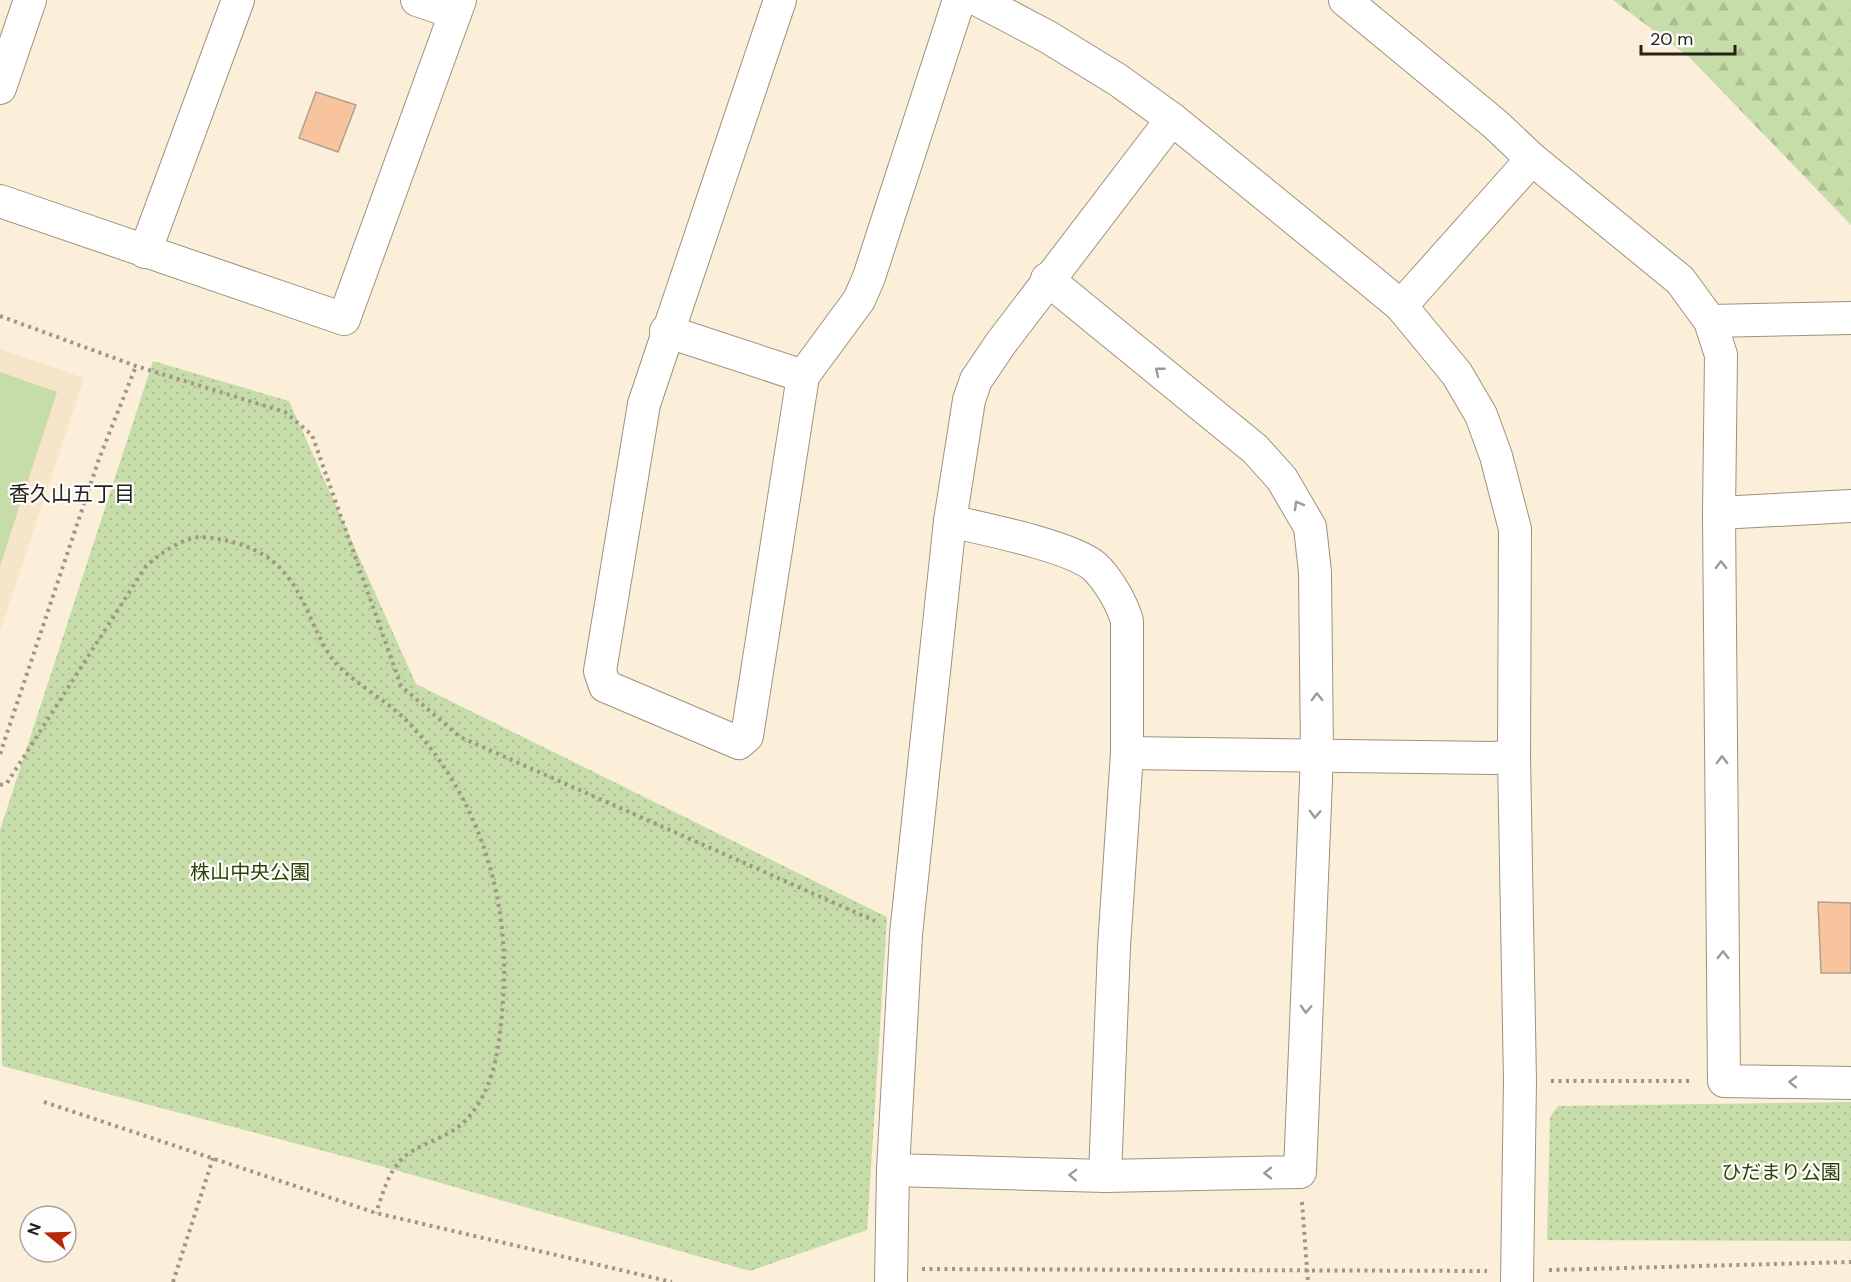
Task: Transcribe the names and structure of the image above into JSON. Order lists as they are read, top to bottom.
{
  "districts": ["香久山五丁目"],
  "parks": ["株山中央公園", "ひだまり公園"],
  "scale_bar": "20 m",
  "north": "left"
}
